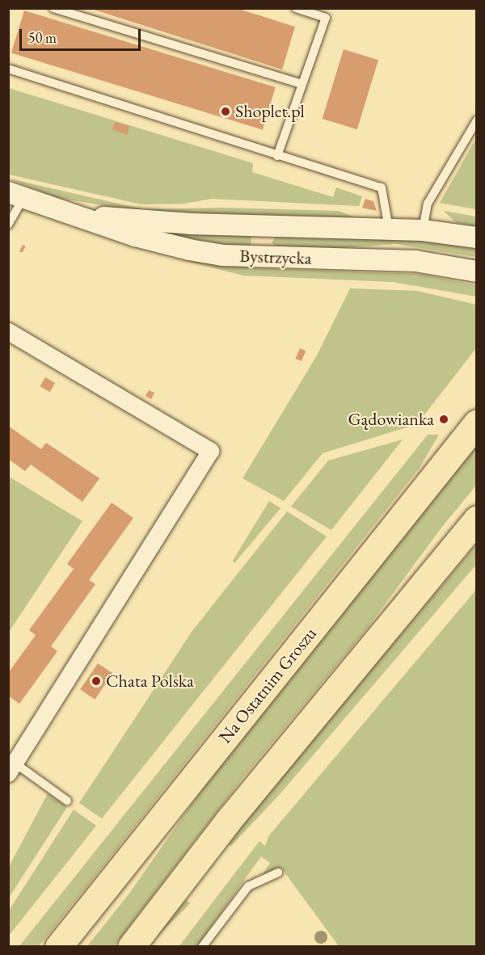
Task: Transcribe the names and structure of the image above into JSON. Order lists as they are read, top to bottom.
{
  "streets": {
    "main road": ["Na Ostatnim Groszu"],
    "street": ["Bystrzycka"]
  },
  "places": ["Shoplet.pl", "Gądowianka", "Chata Polska"],
  "scale_bar": "50 m"
}
